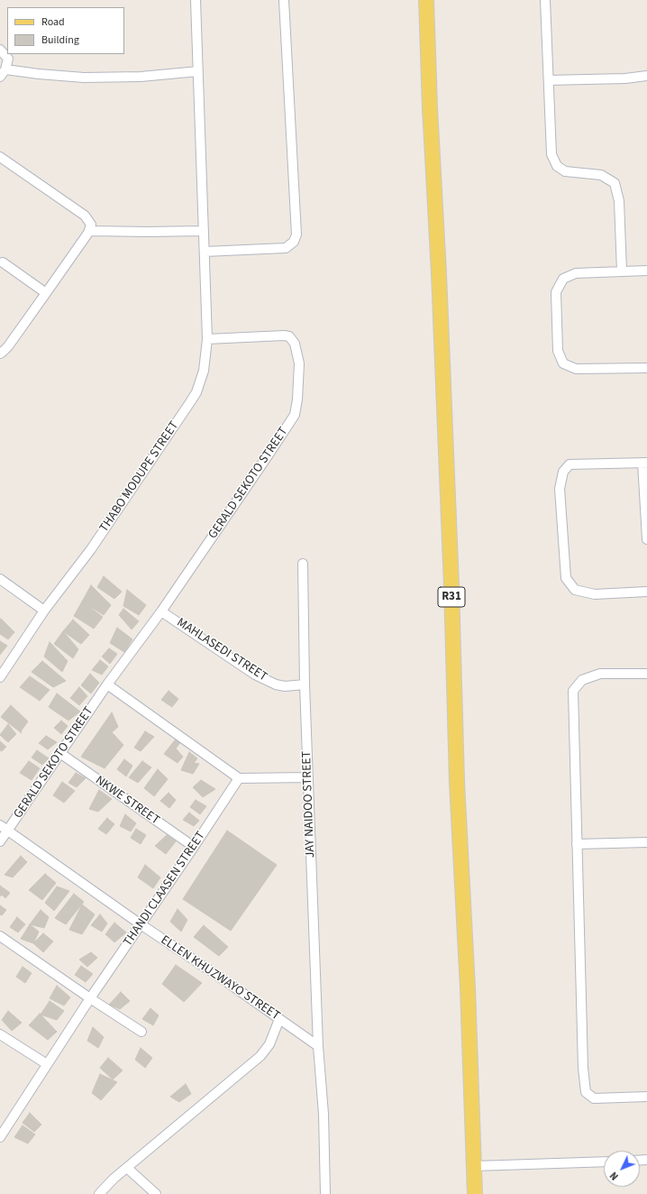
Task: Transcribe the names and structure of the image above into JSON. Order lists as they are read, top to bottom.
{
  "streets": {
    "main road": ["R31"],
    "street": [
      "THABO MODUPE STREET",
      "GERALD SEKOTO STREET",
      "MAHLASEDI STREET",
      "NKWE STREET",
      "JAY NAIDOO STREET",
      "THANDI CLAASEN STREET",
      "ELLEN KHUZWAYO STREET"
    ]
  },
  "crossings": [
    ["THABO MODUPE STREET", "GERALD SEKOTO STREET"],
    ["GERALD SEKOTO STREET", "MAHLASEDI STREET"],
    ["GERALD SEKOTO STREET", "NKWE STREET"],
    ["GERALD SEKOTO STREET", "ELLEN KHUZWAYO STREET"],
    ["MAHLASEDI STREET", "JAY NAIDOO STREET"],
    ["NKWE STREET", "THANDI CLAASEN STREET"],
    ["JAY NAIDOO STREET", "ELLEN KHUZWAYO STREET"],
    ["THANDI CLAASEN STREET", "ELLEN KHUZWAYO STREET"]
  ],
  "legend": ["Road", "Building"],
  "north": "bottom left"
}
